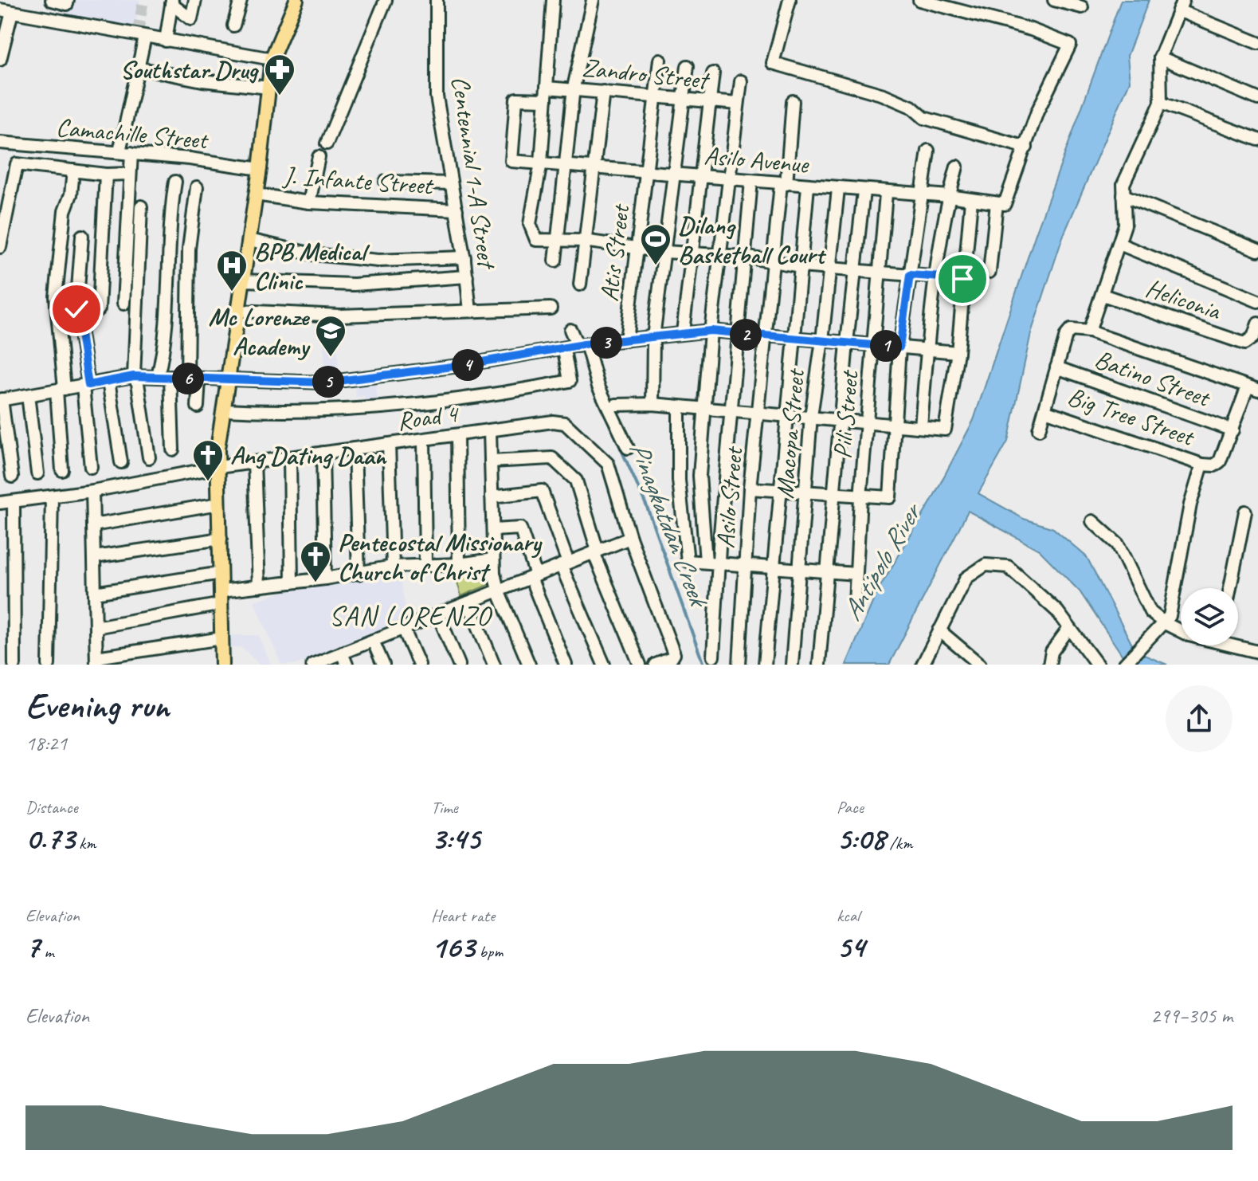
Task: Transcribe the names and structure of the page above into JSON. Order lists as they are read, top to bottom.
{
  "streets": {
    "street": [
      "Zandro Street",
      "Camachille Street",
      "Asilo Avenue",
      "Centennial 1-A Street",
      "J. Infante Street",
      "Atis Street",
      "Heliconia",
      "Batino Street",
      "Pili Street",
      "Big Tree Street",
      "Road 4",
      "Macopa Street",
      "Asilo Street"
    ]
  },
  "crossings": [
    ["Zandro Street", "Asilo Avenue"],
    ["Zandro Street", "Atis Street"],
    ["Asilo Avenue", "Atis Street"],
    ["Asilo Avenue", "Pili Street"],
    ["Asilo Avenue", "Macopa Street"],
    ["Asilo Avenue", "Asilo Street"],
    ["Centennial 1-A Street", "J. Infante Street"]
  ],
  "districts": ["SAN LORENZO"],
  "water": ["Pinagkatdan Creek", "Antipolo River"],
  "places": {
    "pharmacy": ["Southstar Drug"],
    "sports": ["Dilang Basketball Court"],
    "hospital": ["BPB Medical Clinic"],
    "school or university": ["Mc Lorenze Academy"],
    "church": ["Ang Dating Daan", "Pentecostal Missionary Church of Christ"]
  },
  "page": {
    "pins": [
      "2",
      "3",
      "1",
      "4",
      "6",
      "5"
    ],
    "heading": ["Evening run", "18:21"],
    "stats": [
      ["Distance", "0.73 km"],
      ["Time", "3:45"],
      ["Pace", "5:08 /km"],
      ["Elevation", "7 m"],
      ["Heart rate", "163 bpm"],
      ["kcal", "54"]
    ],
    "chart": ["Elevation", "299–305 m"]
  }
}
